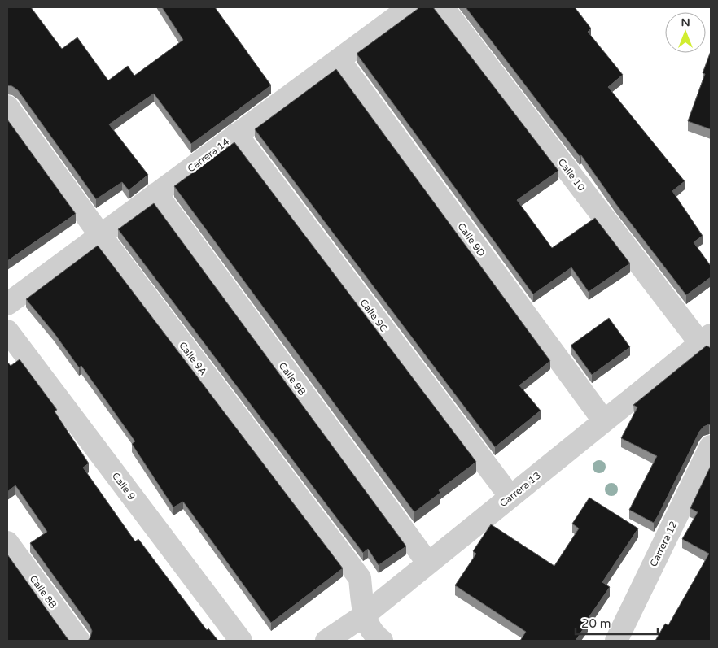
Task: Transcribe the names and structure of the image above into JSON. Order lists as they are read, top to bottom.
{
  "streets": {
    "street": [
      "Carrera 14",
      "Calle 10",
      "Calle 9D",
      "Calle 9C",
      "Calle 9A",
      "Calle 9B",
      "Calle 9",
      "Carrera 13",
      "Carrera 12",
      "Calle 8B"
    ]
  },
  "crossings": [
    ["Carrera 14", "Calle 9D"],
    ["Carrera 14", "Calle 9C"],
    ["Carrera 14", "Calle 9A"],
    ["Carrera 14", "Calle 9B"],
    ["Calle 10", "Carrera 13"],
    ["Calle 9D", "Carrera 13"],
    ["Calle 9C", "Carrera 13"],
    ["Calle 9A", "Carrera 13"],
    ["Calle 9B", "Carrera 13"]
  ],
  "scale_bar": "20 m",
  "north": "top"
}
